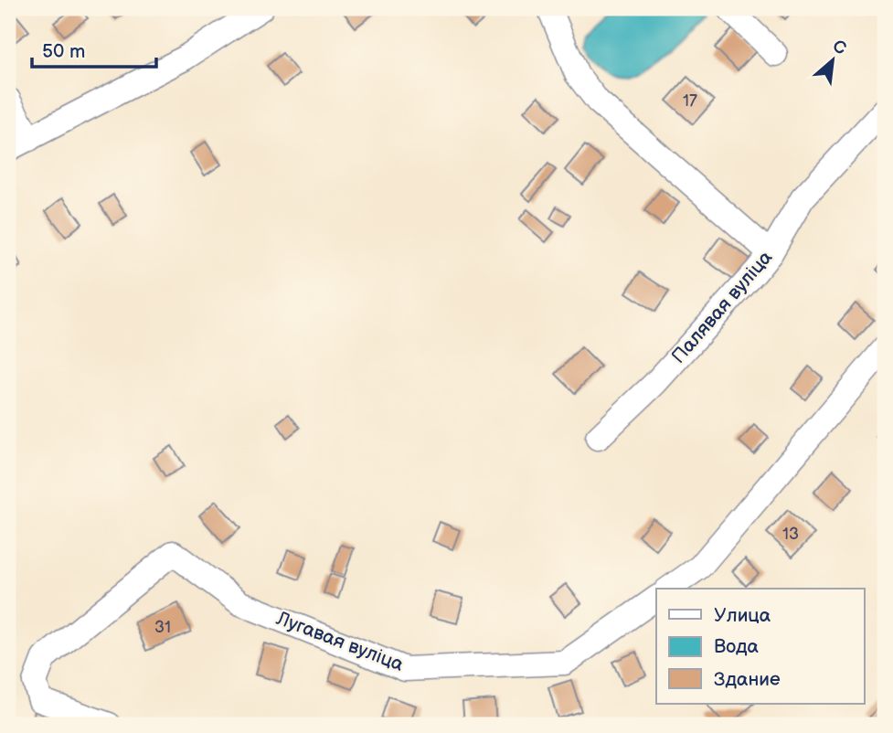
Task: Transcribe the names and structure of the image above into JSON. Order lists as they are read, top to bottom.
{
  "streets": {
    "street": ["Палявая вуліца", "Лугавая вуліца"]
  },
  "house_numbers": ["17", "13", "31"],
  "legend": ["Улица", "Вода", "Здание"],
  "scale_bar": "50 m",
  "north": "top right"
}
